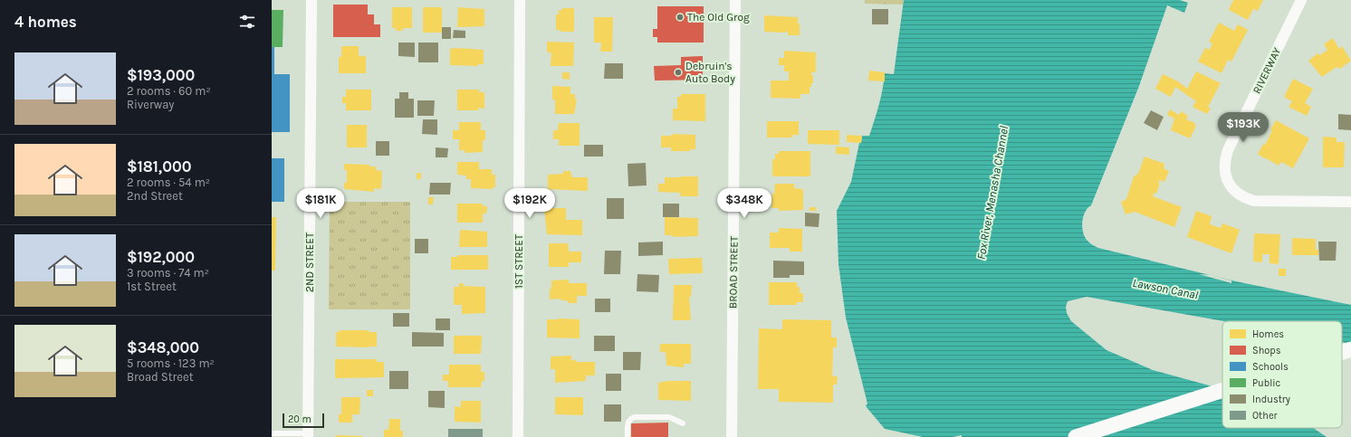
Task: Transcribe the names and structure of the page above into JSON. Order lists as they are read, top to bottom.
{
  "streets": {
    "street": [
      "RIVERWAY",
      "1ST STREET",
      "2ND STREET",
      "BROAD STREET"
    ]
  },
  "water": ["Fox River, Menasha Channel", "Lawson Canal"],
  "places": ["The Old Grog", "Debruin's Auto Body"],
  "legend": [
    "Homes",
    "Shops",
    "Schools",
    "Public",
    "Industry",
    "Other"
  ],
  "scale_bar": "20 m",
  "page": {
    "heading": "4 homes",
    "list": [
      {
        "name": "$193,000",
        "note": "2 rooms · 60 m² · Riverway"
      },
      {
        "name": "$181,000",
        "note": "2 rooms · 54 m² · 2nd Street"
      },
      {
        "name": "$192,000",
        "note": "3 rooms · 74 m² · 1st Street"
      },
      {
        "name": "$348,000",
        "note": "5 rooms · 123 m² · Broad Street"
      }
    ],
    "price": [
      "$193K",
      "$181K",
      "$192K",
      "$348K"
    ],
    "scale": "20 m"
  }
}
